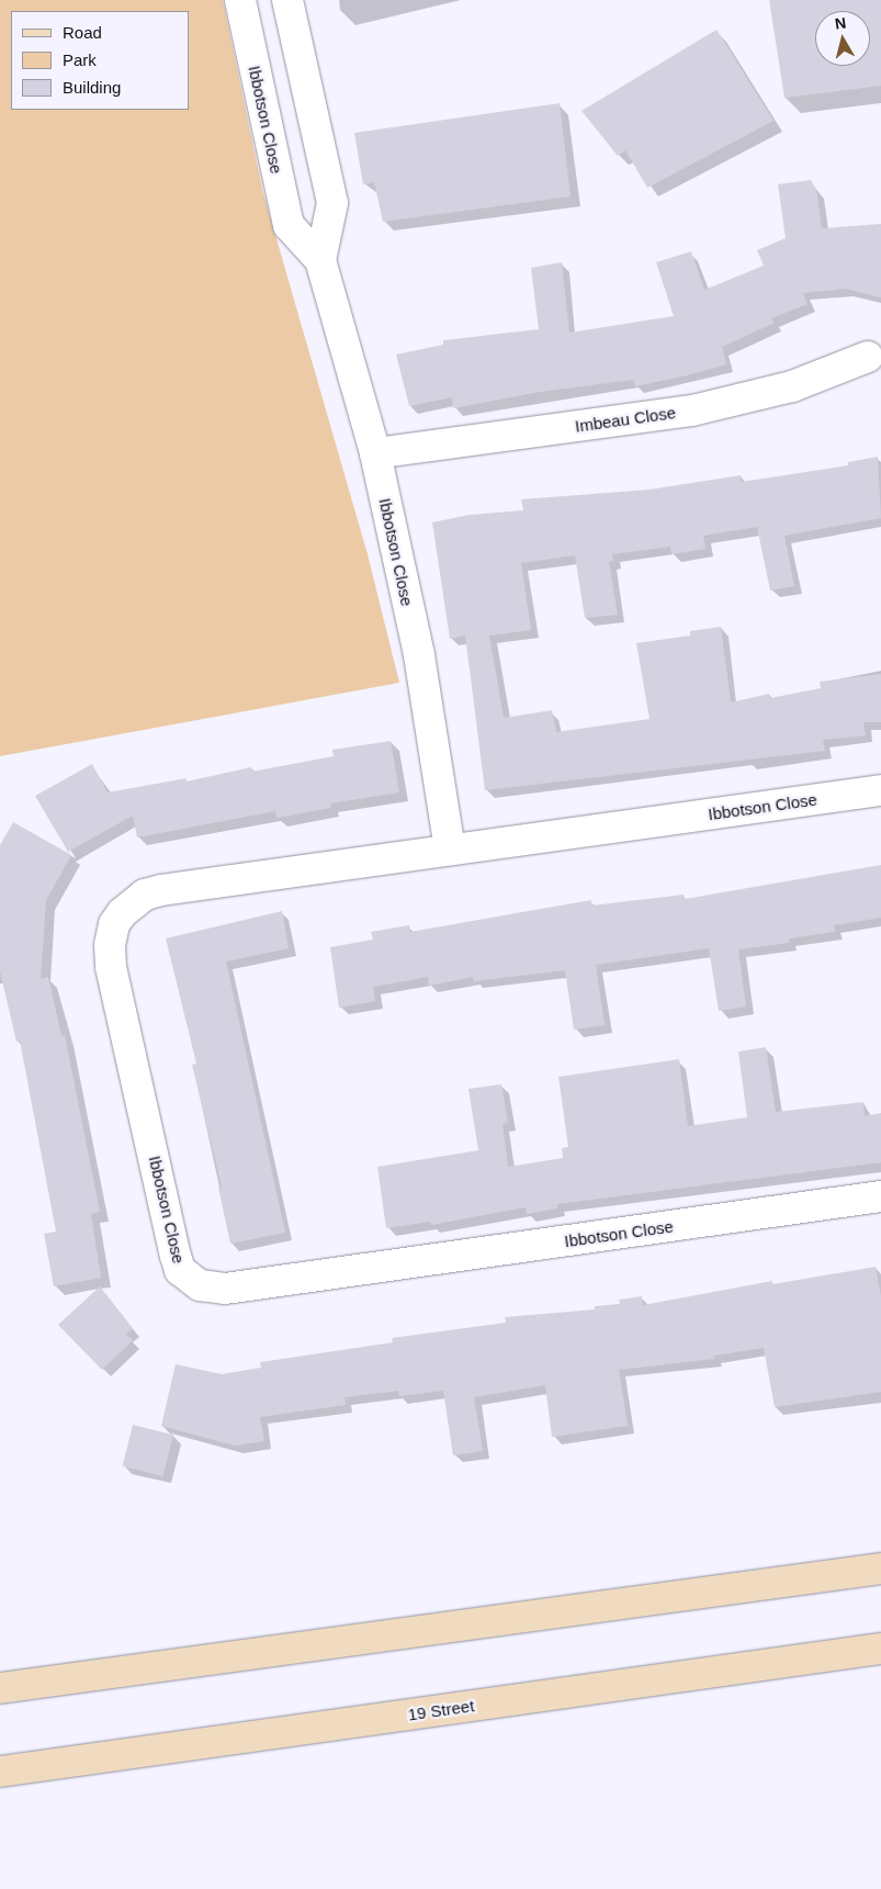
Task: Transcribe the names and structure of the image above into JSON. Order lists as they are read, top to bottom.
{
  "streets": {
    "main road": ["19 Street"],
    "street": ["Ibbotson Close", "Imbeau Close"]
  },
  "crossings": [
    ["Ibbotson Close", "Imbeau Close"]
  ],
  "legend": ["Road", "Park", "Building"],
  "north": "top"
}
